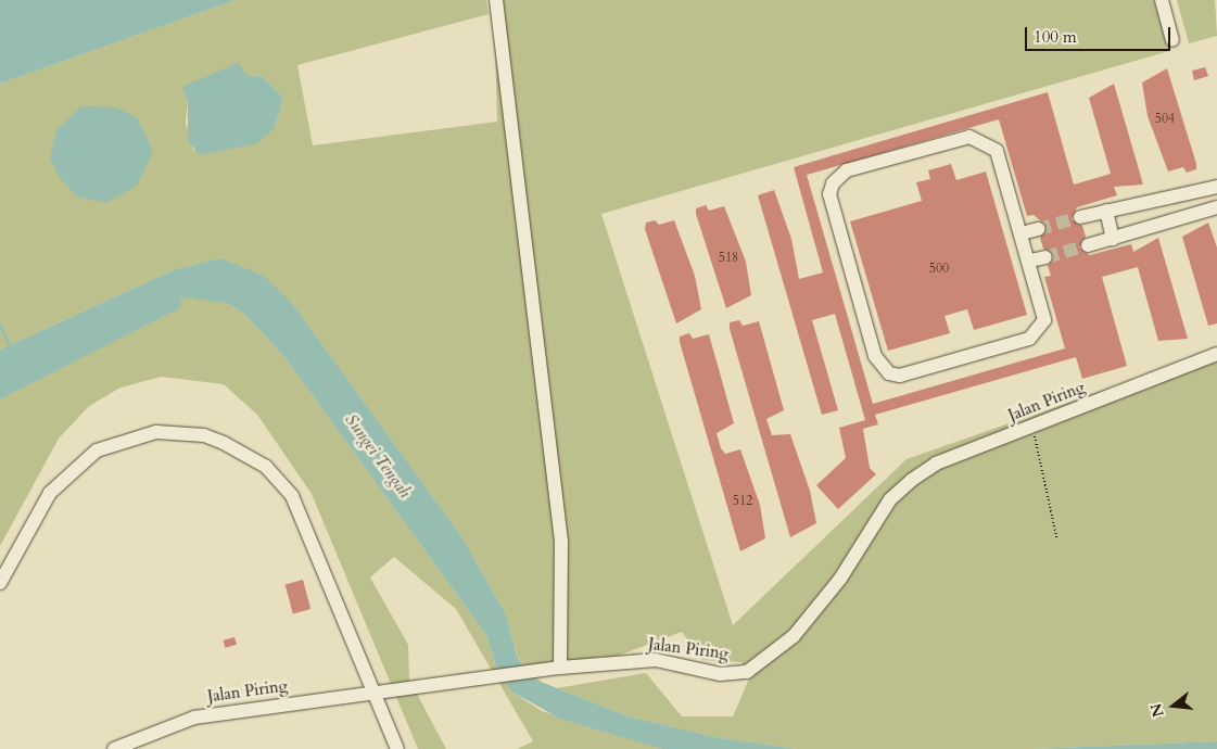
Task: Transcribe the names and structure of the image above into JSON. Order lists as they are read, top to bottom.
{
  "streets": {
    "lane": ["Jalan Piring"]
  },
  "water": ["Sungei Tengah"],
  "house_numbers": [
    "504",
    "518",
    "500",
    "512"
  ],
  "scale_bar": "100 m",
  "north": "left"
}
